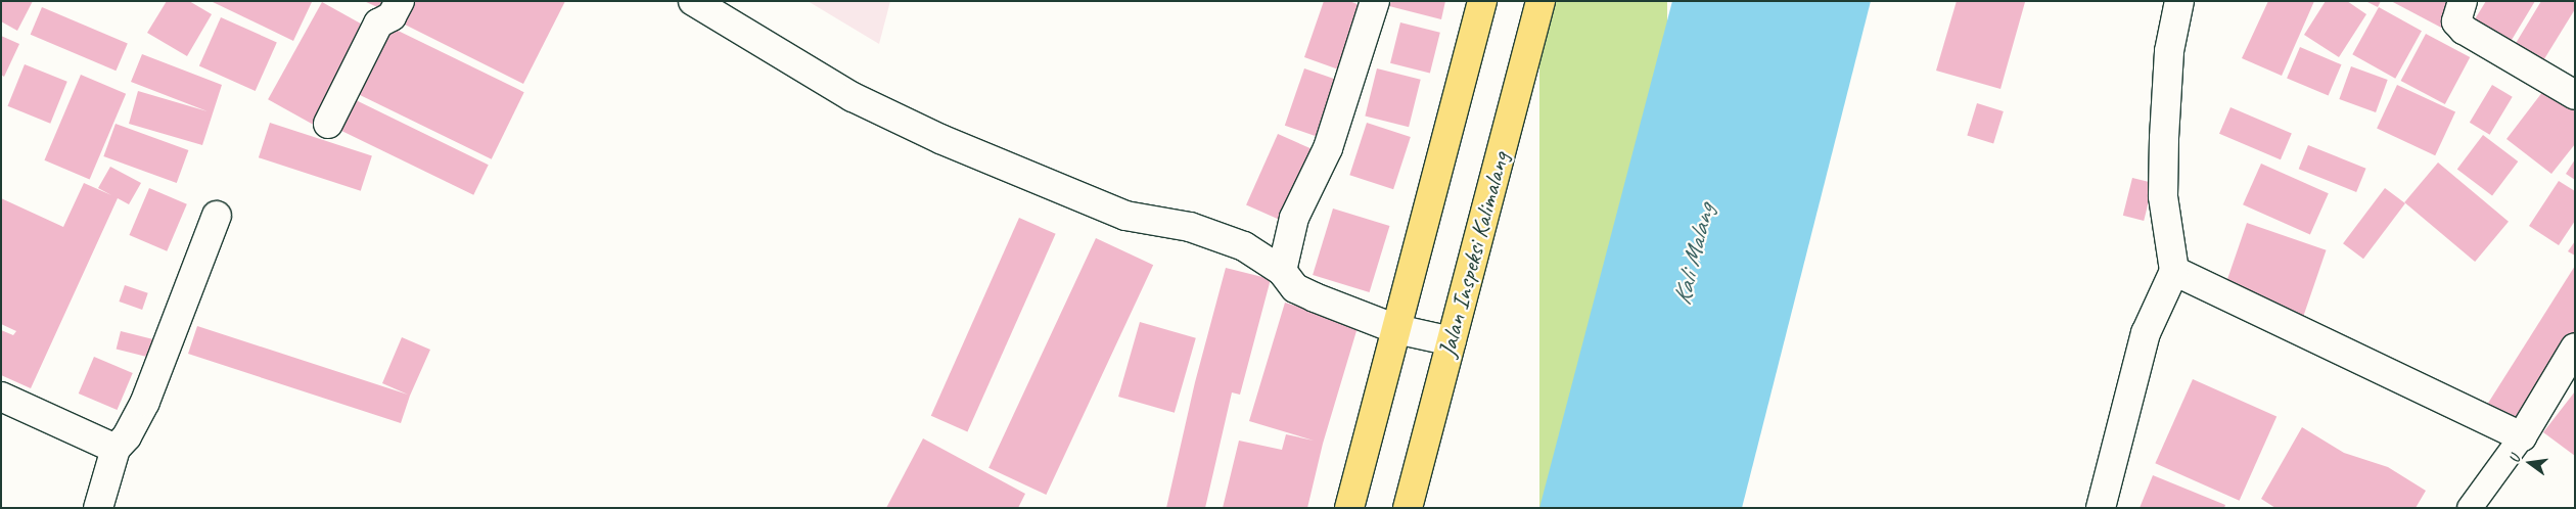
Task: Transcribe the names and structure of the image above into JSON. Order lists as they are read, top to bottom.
{
  "streets": {
    "main road": ["Jalan Inspeksi Kalimalang"]
  },
  "water": ["Kali Malang"],
  "north": "left"
}
